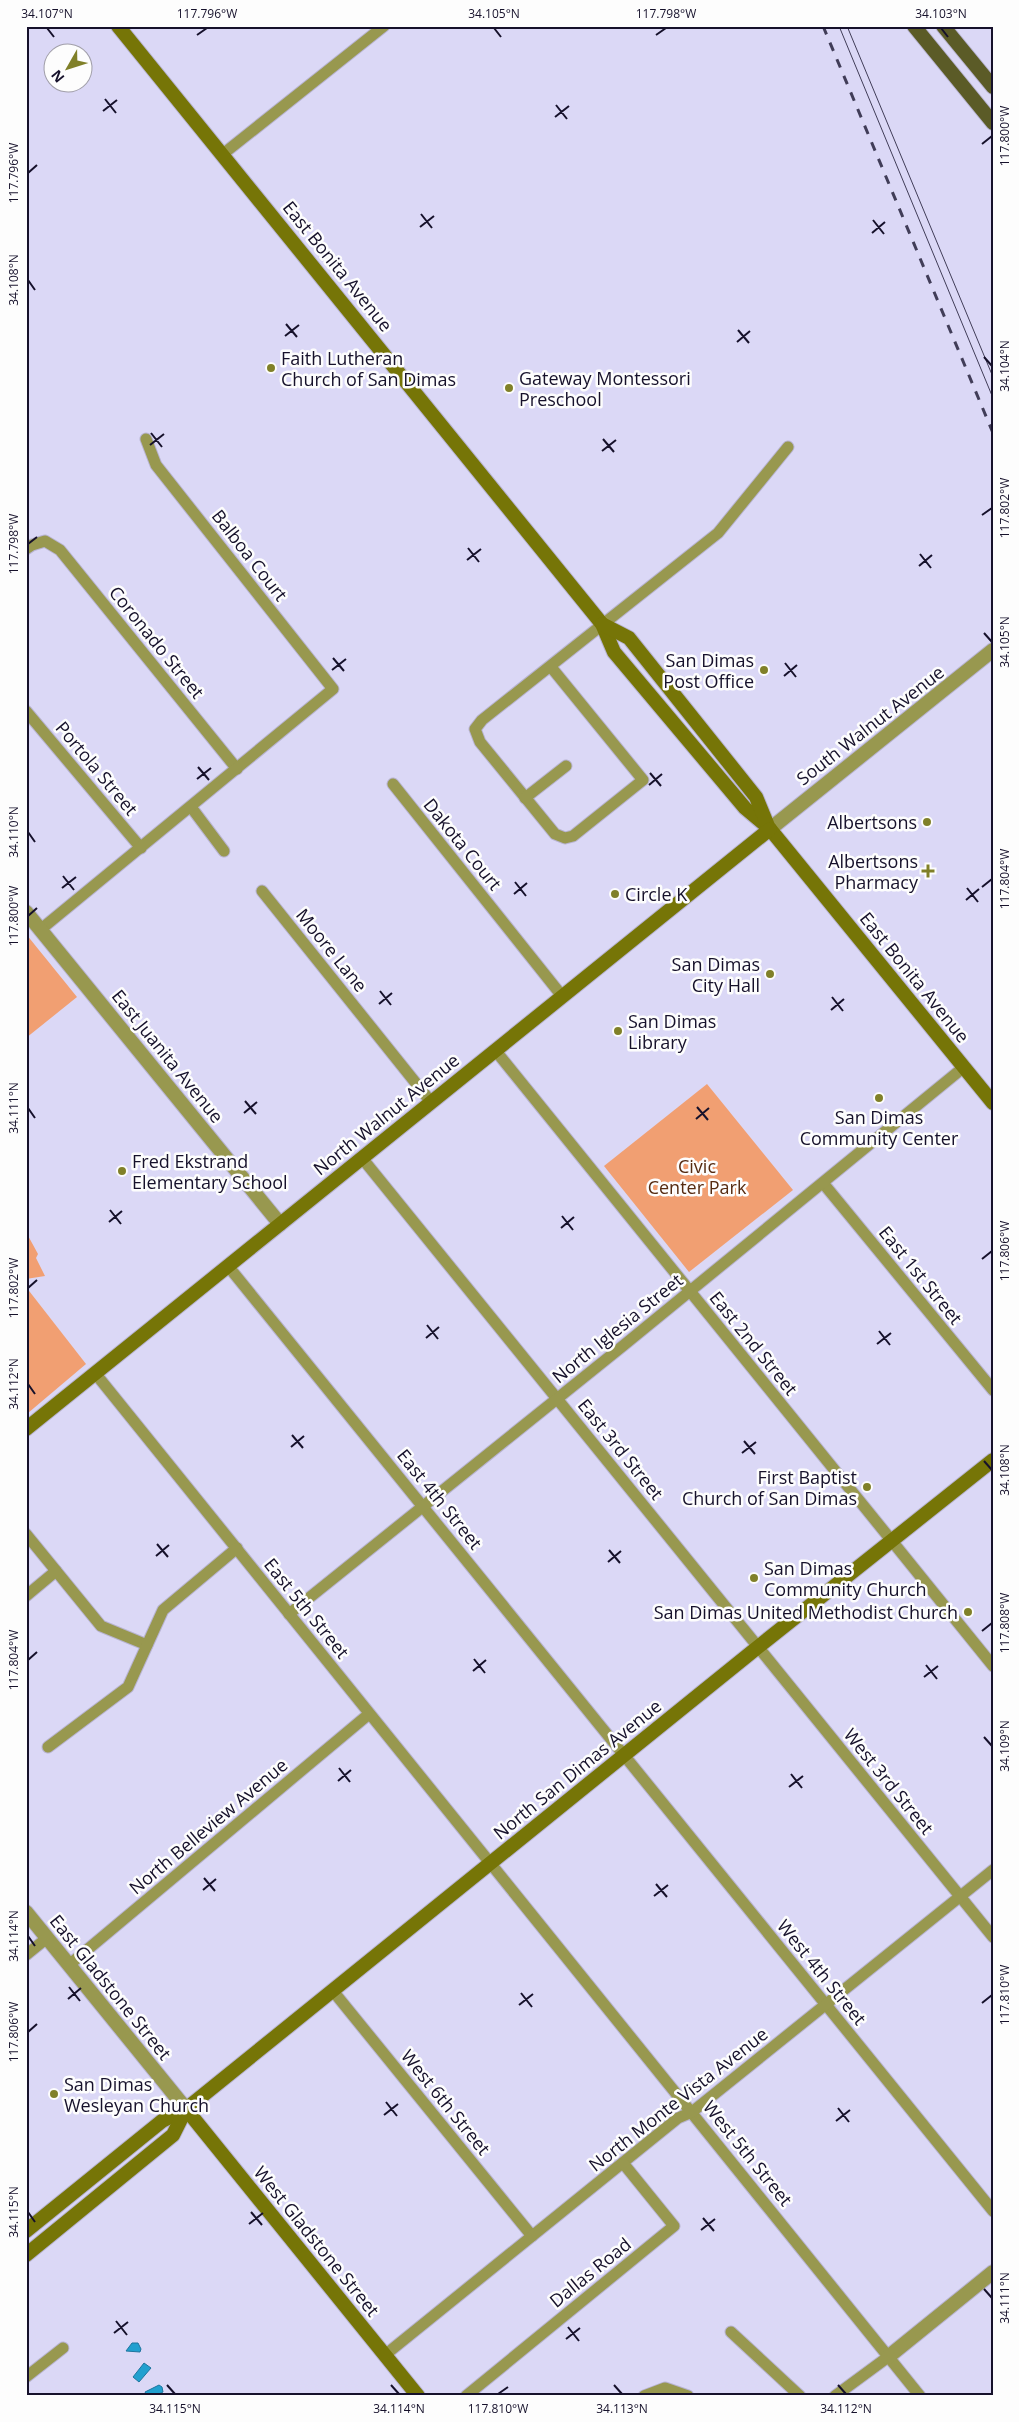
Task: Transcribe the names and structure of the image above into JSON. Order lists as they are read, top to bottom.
{
  "streets": {
    "main road": [
      "East Bonita Avenue",
      "North Walnut Avenue",
      "North San Dimas Avenue",
      "West Gladstone Street"
    ],
    "street": [
      "Balboa Court",
      "Coronado Street",
      "South Walnut Avenue",
      "Portola Street",
      "Dakota Court",
      "Moore Lane",
      "East Juanita Avenue",
      "East 1st Street",
      "North Iglesia Street",
      "East 2nd Street",
      "East 3rd Street",
      "East 4th Street",
      "East 5th Street",
      "West 3rd Street",
      "North Belleview Avenue",
      "West 4th Street",
      "East Gladstone Street",
      "North Monte Vista Avenue",
      "West 6th Street",
      "West 5th Street",
      "Dallas Road"
    ]
  },
  "crossings": [
    ["East Bonita Avenue", "South Walnut Avenue"],
    ["East Bonita Avenue", "North Walnut Avenue"],
    ["East Bonita Avenue", "North Iglesia Street"],
    ["Balboa Court", "Coronado Street"],
    ["South Walnut Avenue", "North Walnut Avenue"],
    ["Dakota Court", "North Walnut Avenue"],
    ["Moore Lane", "North Walnut Avenue"],
    ["East Juanita Avenue", "North Walnut Avenue"],
    ["North Walnut Avenue", "East 2nd Street"],
    ["North Walnut Avenue", "East 3rd Street"],
    ["North Walnut Avenue", "East 4th Street"],
    ["North Walnut Avenue", "East 5th Street"],
    ["East 1st Street", "North Iglesia Street"],
    ["North Iglesia Street", "East 2nd Street"],
    ["North Iglesia Street", "East 3rd Street"],
    ["North Iglesia Street", "East 4th Street"],
    ["North Iglesia Street", "East 5th Street"],
    ["East 2nd Street", "North San Dimas Avenue"],
    ["East 3rd Street", "North San Dimas Avenue"],
    ["East 3rd Street", "West 3rd Street"],
    ["East 4th Street", "North San Dimas Avenue"],
    ["East 4th Street", "West 4th Street"],
    ["East 5th Street", "North San Dimas Avenue"],
    ["East 5th Street", "North Belleview Avenue"],
    ["East 5th Street", "West 5th Street"],
    ["North San Dimas Avenue", "West 3rd Street"],
    ["North San Dimas Avenue", "West 4th Street"],
    ["North San Dimas Avenue", "East Gladstone Street"],
    ["North San Dimas Avenue", "West 6th Street"],
    ["North San Dimas Avenue", "West 5th Street"],
    ["North San Dimas Avenue", "West Gladstone Street"],
    ["West 3rd Street", "North Monte Vista Avenue"],
    ["North Belleview Avenue", "East Gladstone Street"],
    ["West 4th Street", "North Monte Vista Avenue"],
    ["East Gladstone Street", "West Gladstone Street"],
    ["North Monte Vista Avenue", "West 6th Street"],
    ["North Monte Vista Avenue", "West 5th Street"],
    ["North Monte Vista Avenue", "West Gladstone Street"],
    ["North Monte Vista Avenue", "Dallas Road"]
  ],
  "parks": ["Civic Center Park"],
  "places": {
    "other": [
      "Faith Lutheran Church of San Dimas",
      "Gateway Montessori Preschool",
      "San Dimas Post Office",
      "Albertsons",
      "Circle K",
      "San Dimas City Hall",
      "San Dimas Library",
      "San Dimas Community Center",
      "Fred Ekstrand Elementary School",
      "First Baptist Church of San Dimas",
      "San Dimas Community Church",
      "San Dimas United Methodist Church",
      "San Dimas Wesleyan Church"
    ],
    "health": ["Albertsons Pharmacy"]
  },
  "north": "bottom left",
  "coordinates": [
    "34.107°N",
    "117.796°W",
    "34.105°N",
    "117.798°W",
    "34.103°N",
    "117.800°W",
    "34.108°N",
    "34.104°N",
    "117.802°W",
    "34.110°N",
    "117.804°W",
    "34.111°N",
    "117.806°W",
    "34.112°N",
    "117.808°W",
    "34.109°N",
    "34.114°N",
    "117.810°W",
    "34.115°N",
    "34.113°N"
  ]
}
